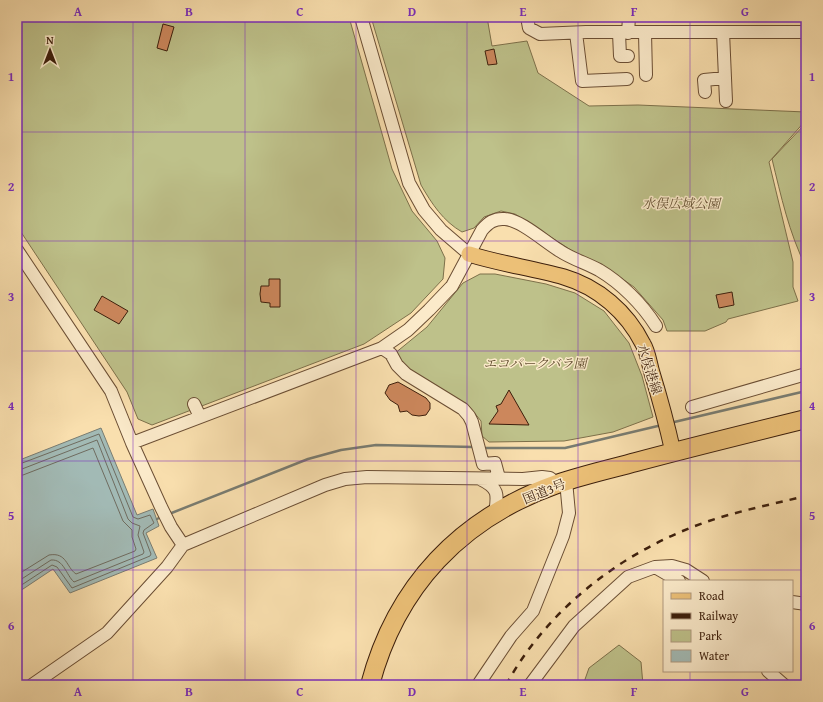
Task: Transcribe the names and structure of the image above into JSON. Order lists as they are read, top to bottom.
{
  "streets": {
    "highway": ["国道3号"],
    "main road": ["水俣港線"]
  },
  "crossings": [
    ["水俣港線", "国道3号"]
  ],
  "parks": ["水俣広域公園", "エコパークバラ園"],
  "legend": [
    "Road",
    "Railway",
    "Park",
    "Water"
  ],
  "north": "top",
  "grid": {
    "columns": [
      "A",
      "B",
      "C",
      "D",
      "E",
      "F",
      "G"
    ],
    "rows": [
      "1",
      "2",
      "3",
      "4",
      "5",
      "6"
    ]
  }
}
